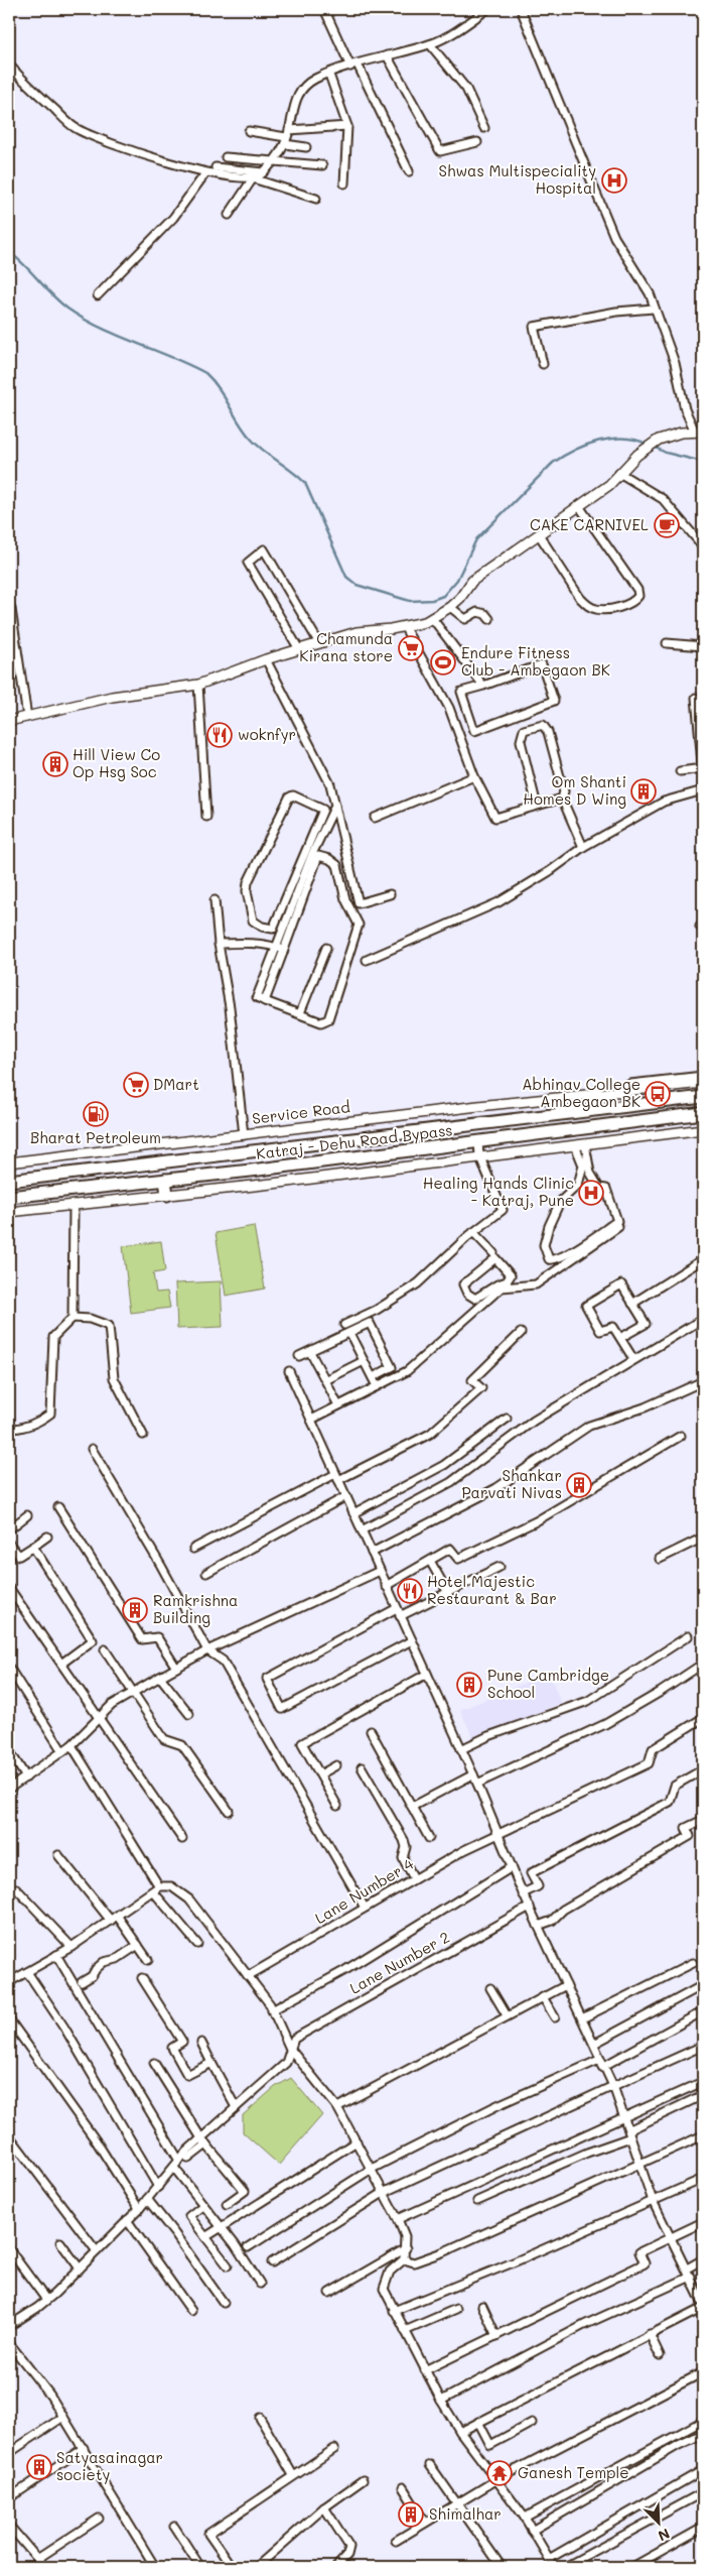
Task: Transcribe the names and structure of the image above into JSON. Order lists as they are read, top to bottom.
{
  "streets": {
    "highway": ["Katraj - Dehu Road Bypass"],
    "street": ["Service Road", "Lane Number 4", "Lane Number 2"]
  },
  "places": {
    "hospital": ["Shwas Multispeciality Hospital", "Healing Hands Clinic - Katraj, Pune"],
    "cafe": ["CAKE CARNIVEL"],
    "supermarket": ["Chamunda Kirana store", "DMart"],
    "sports": ["Endure Fitness Club - Ambegaon BK"],
    "restaurant": ["woknfyr", "Hotel Majestic Restaurant & Bar"],
    "building": [
      "Hill View Co Op Hsg Soc",
      "Om Shanti Homes D Wing",
      "Shankar Parvati Nivas",
      "Ramkrishna Building",
      "Pune Cambridge School",
      "Satyasainagar society",
      "Shimalhar"
    ],
    "bus stop": ["Abhinav College Ambegaon BK"],
    "fuel station": ["Bharat Petroleum"],
    "temple": ["Ganesh Temple"]
  },
  "north": "bottom right"
}
